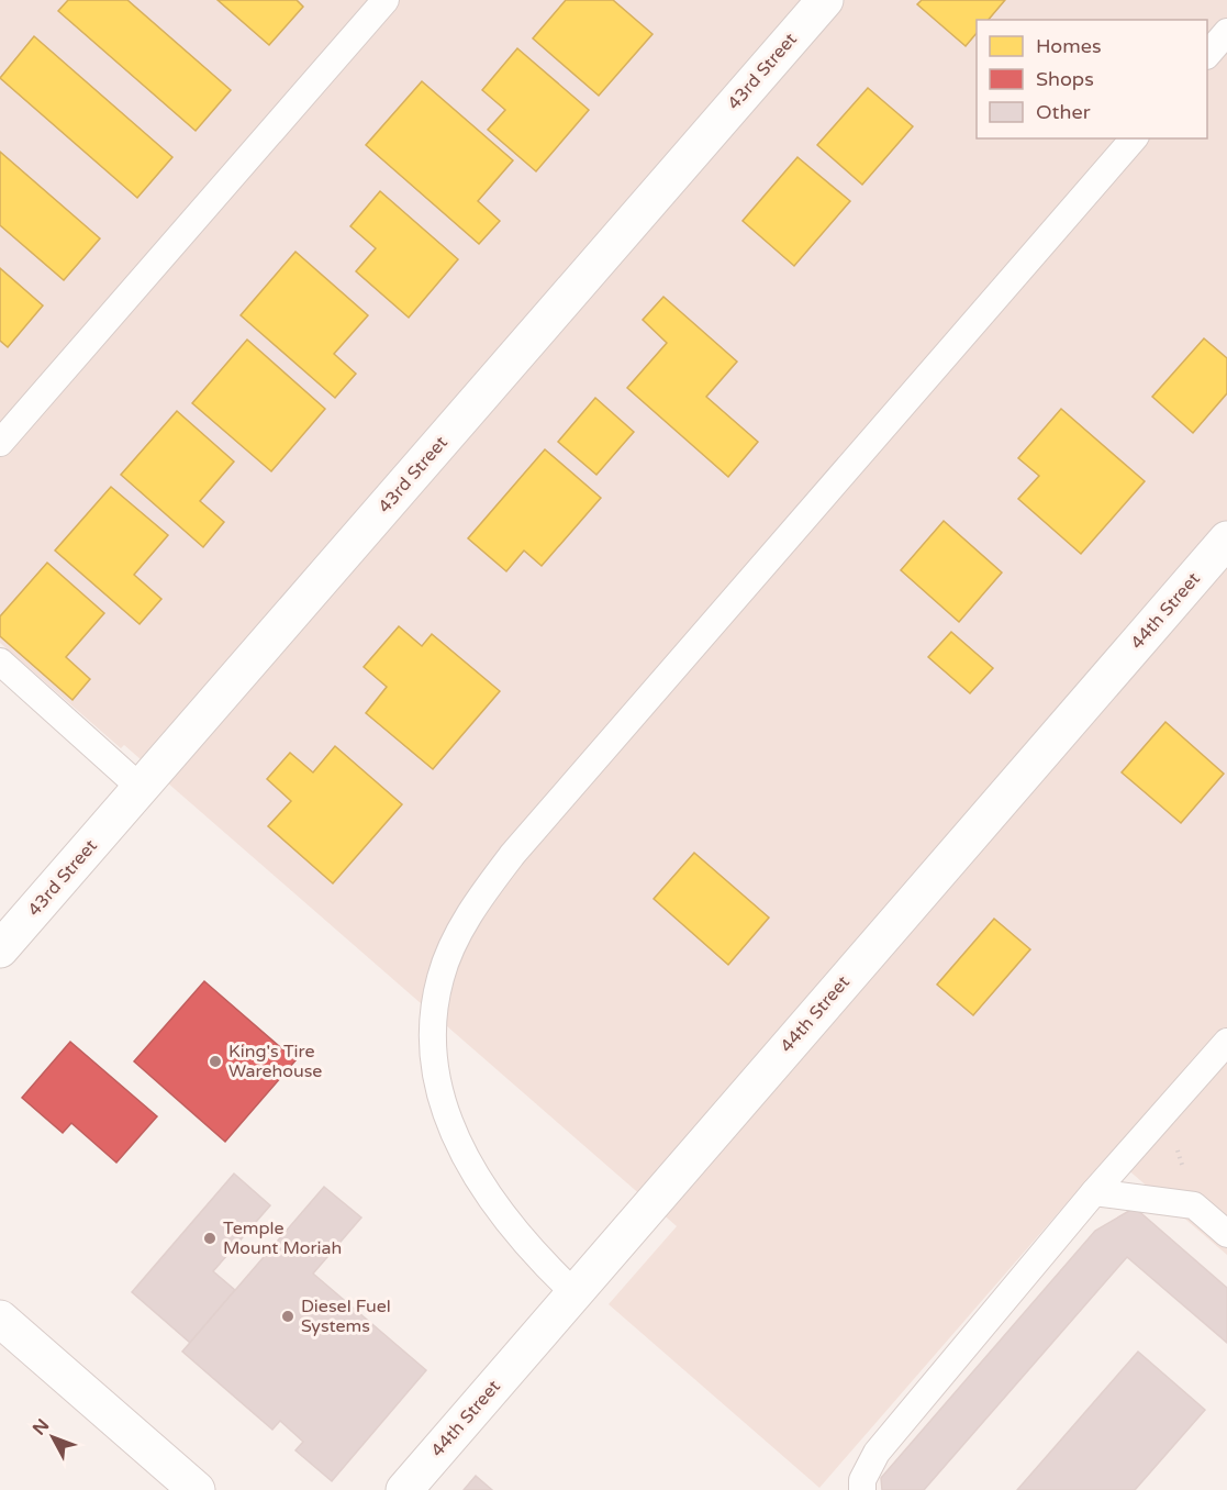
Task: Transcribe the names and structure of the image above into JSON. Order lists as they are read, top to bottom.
{
  "streets": {
    "street": ["43rd Street", "44th Street"]
  },
  "places": ["King's Tire Warehouse", "Temple Mount Moriah", "Diesel Fuel Systems"],
  "legend": ["Homes", "Shops", "Other"],
  "north": "top left"
}
